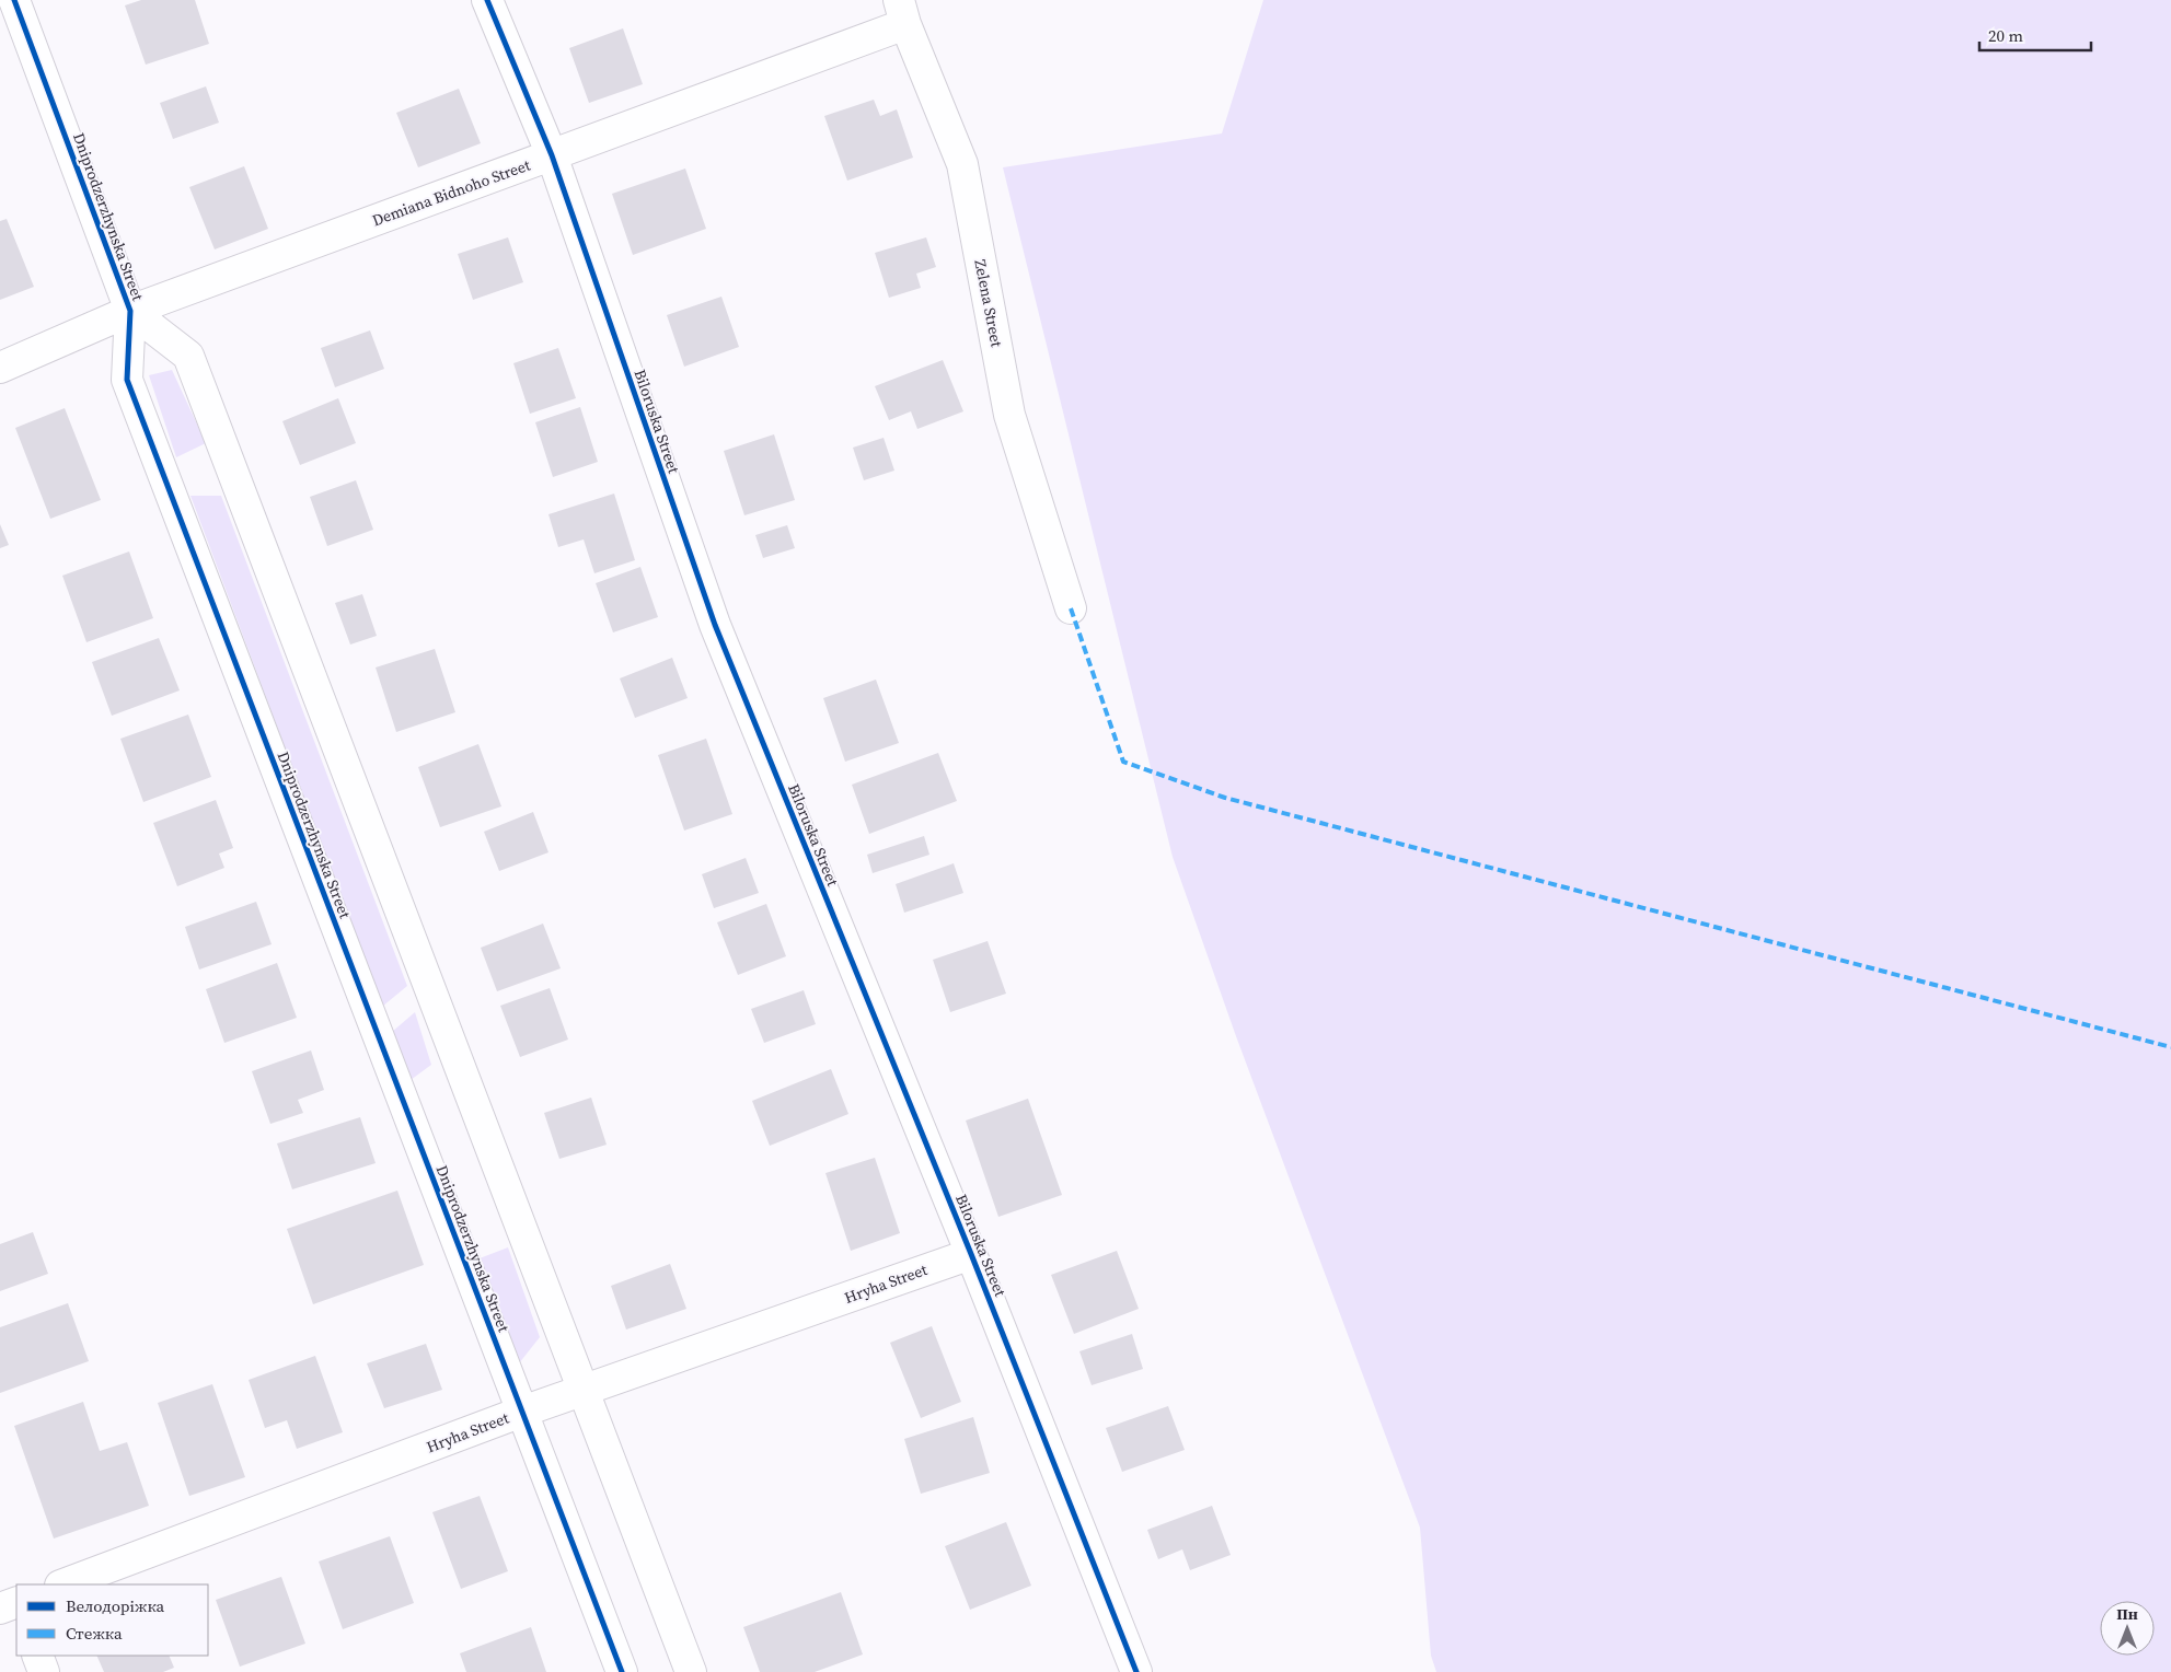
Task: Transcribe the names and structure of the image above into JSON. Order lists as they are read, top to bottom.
{
  "streets": {
    "street": [
      "Demiana Bidnoho Street",
      "Dniprodzerzhynska Street",
      "Zelena Street",
      "Biloruska Street",
      "Hryha Street"
    ]
  },
  "crossings": [
    ["Demiana Bidnoho Street", "Dniprodzerzhynska Street"],
    ["Demiana Bidnoho Street", "Zelena Street"],
    ["Demiana Bidnoho Street", "Biloruska Street"],
    ["Dniprodzerzhynska Street", "Hryha Street"],
    ["Biloruska Street", "Hryha Street"]
  ],
  "legend": ["Велодоріжка", "Стежка"],
  "scale_bar": "20 m",
  "north": "top"
}
